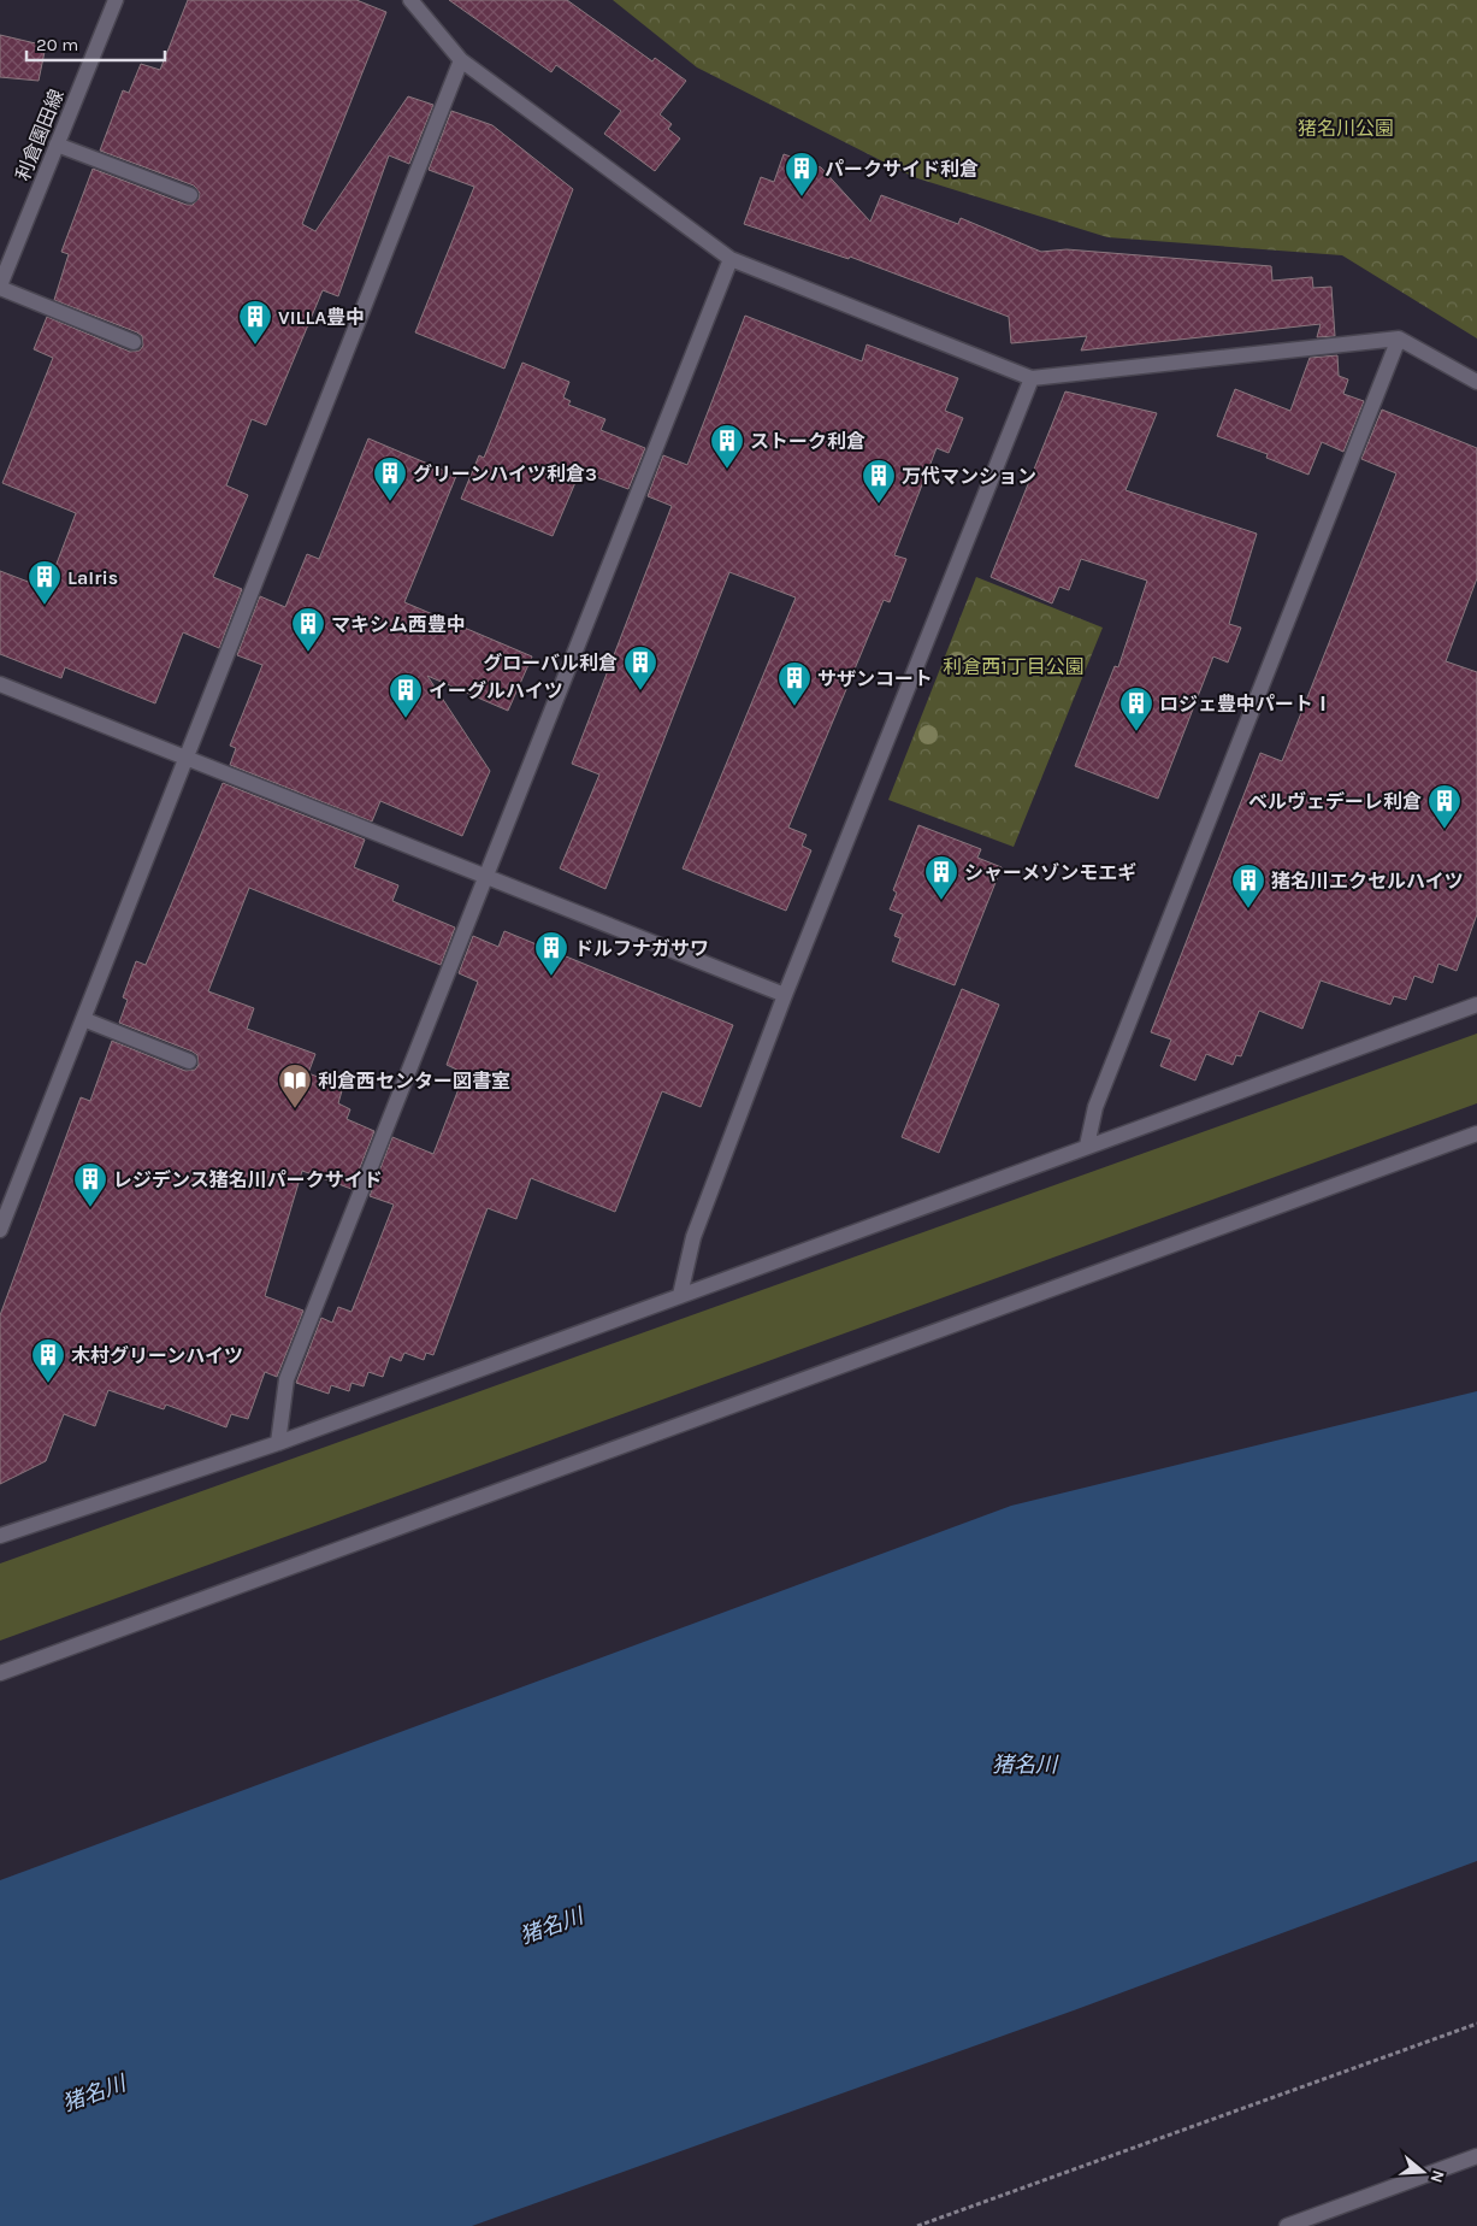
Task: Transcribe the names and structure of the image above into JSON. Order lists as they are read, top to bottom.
{
  "streets": {
    "street": ["利倉園田線"]
  },
  "water": ["猪名川"],
  "parks": ["猪名川公園", "利倉西1丁目公園"],
  "places": {
    "building": [
      "パークサイド利倉",
      "VILLA豊中",
      "ストーク利倉",
      "グリーンハイツ利倉3",
      "万代マンション",
      "LaIris",
      "マキシム西豊中",
      "グローバル利倉",
      "サザンコート",
      "イーグルハイツ",
      "ロジェ豊中パートⅠ",
      "ベルヴェデーレ利倉",
      "シャーメゾンモエギ",
      "猪名川エクセルハイツ",
      "ドルフナガサワ",
      "レジデンス猪名川パークサイド",
      "木村グリーンハイツ"
    ],
    "library": ["利倉西センター図書室"]
  },
  "scale_bar": "20 m",
  "north": "right"
}
